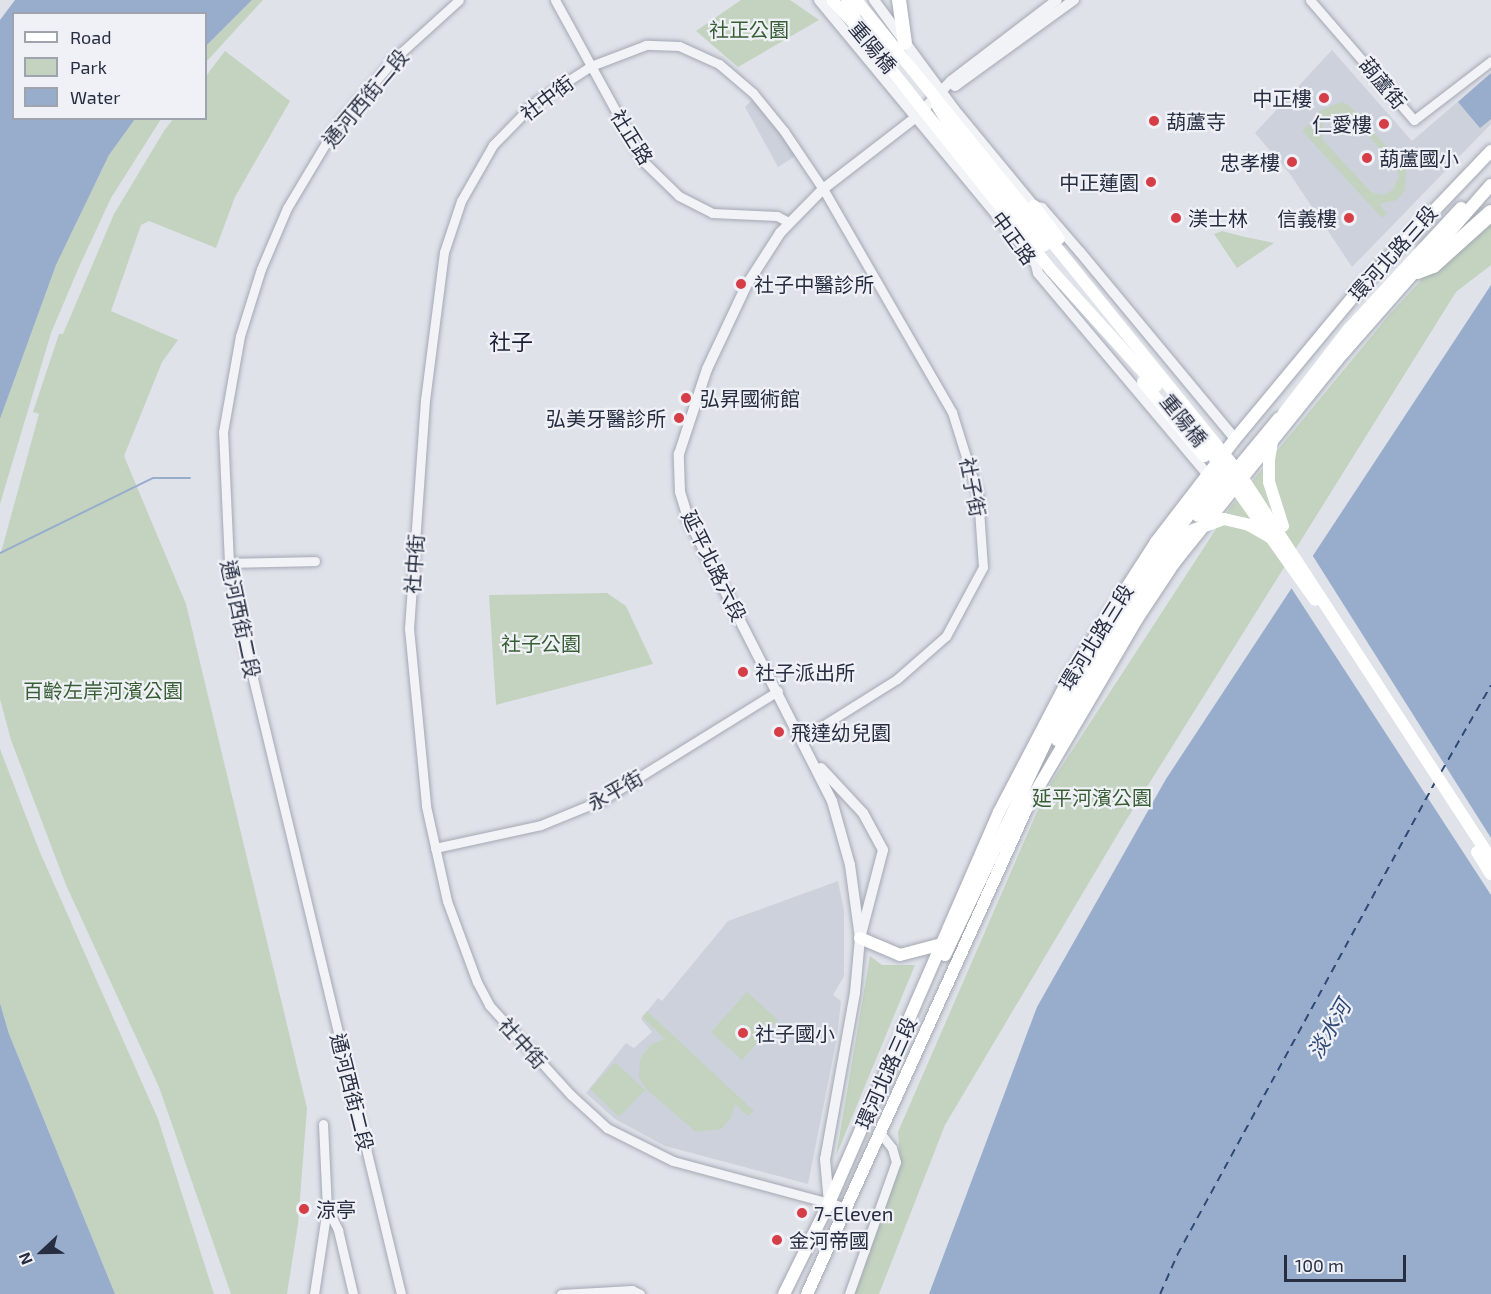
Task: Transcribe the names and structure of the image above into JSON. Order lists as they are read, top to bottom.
{
  "streets": {
    "main road": ["重陽橋", "環河北路三段"],
    "street": [
      "葫蘆街",
      "通河西街二段",
      "社中街",
      "社正路",
      "中正路",
      "社子街",
      "延平北路六段",
      "永平街"
    ]
  },
  "crossings": [
    ["社中街", "社正路"],
    ["社中街", "環河北路三段"],
    ["社中街", "社子街"],
    ["社中街", "延平北路六段"],
    ["社中街", "永平街"],
    ["社正路", "延平北路六段"],
    ["中正路", "環河北路三段"],
    ["中正路", "延平北路六段"],
    ["環河北路三段", "延平北路六段"],
    ["社子街", "延平北路六段"],
    ["延平北路六段", "永平街"]
  ],
  "districts": ["社子"],
  "water": ["淡水河"],
  "parks": [
    "社正公園",
    "社子公園",
    "百齡左岸河濱公園",
    "延平河濱公園"
  ],
  "places": [
    "中正樓",
    "葫蘆寺",
    "仁愛樓",
    "葫蘆國小",
    "忠孝樓",
    "中正蓮園",
    "渼士林",
    "信義樓",
    "社子中醫診所",
    "弘昇國術館",
    "弘美牙醫診所",
    "社子派出所",
    "飛達幼兒園",
    "社子國小",
    "涼亭",
    "7-Eleven",
    "金河帝國"
  ],
  "legend": ["Road", "Park", "Water"],
  "scale_bar": "100 m",
  "north": "left"
}
